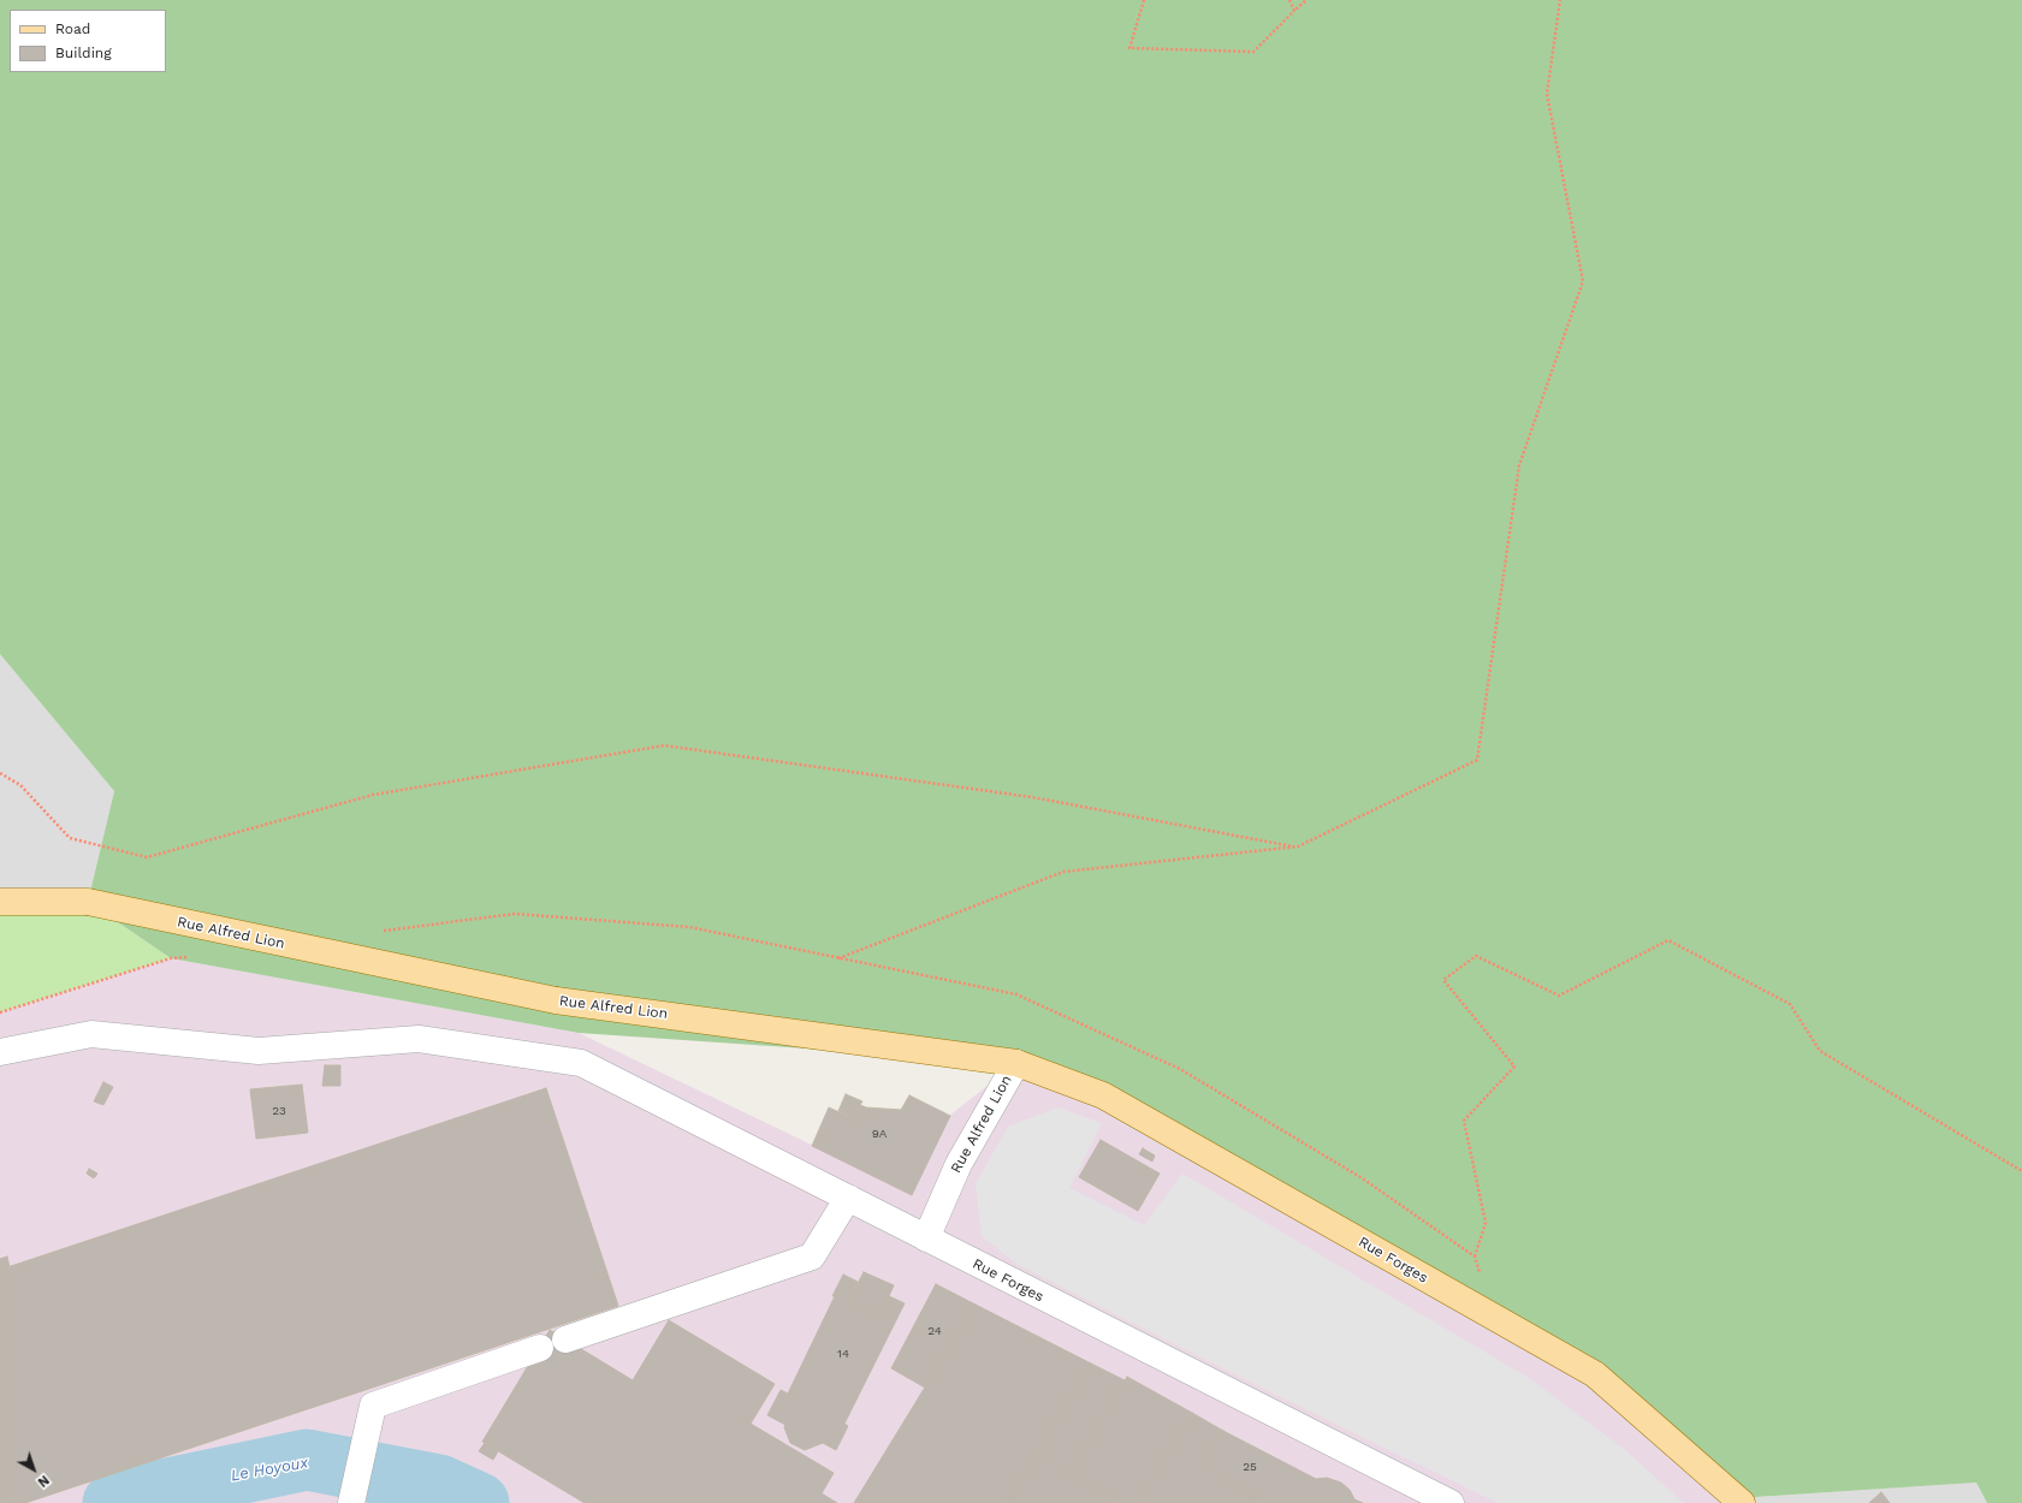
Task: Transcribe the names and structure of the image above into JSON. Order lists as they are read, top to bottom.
{
  "streets": {
    "main road": ["Rue Alfred Lion", "Rue Forges"]
  },
  "crossings": [
    ["Rue Alfred Lion", "Rue Forges"]
  ],
  "water": ["Le Hoyoux"],
  "house_numbers": [
    "23",
    "9A",
    "24",
    "14",
    "25"
  ],
  "legend": ["Road", "Building"],
  "north": "bottom right"
}
